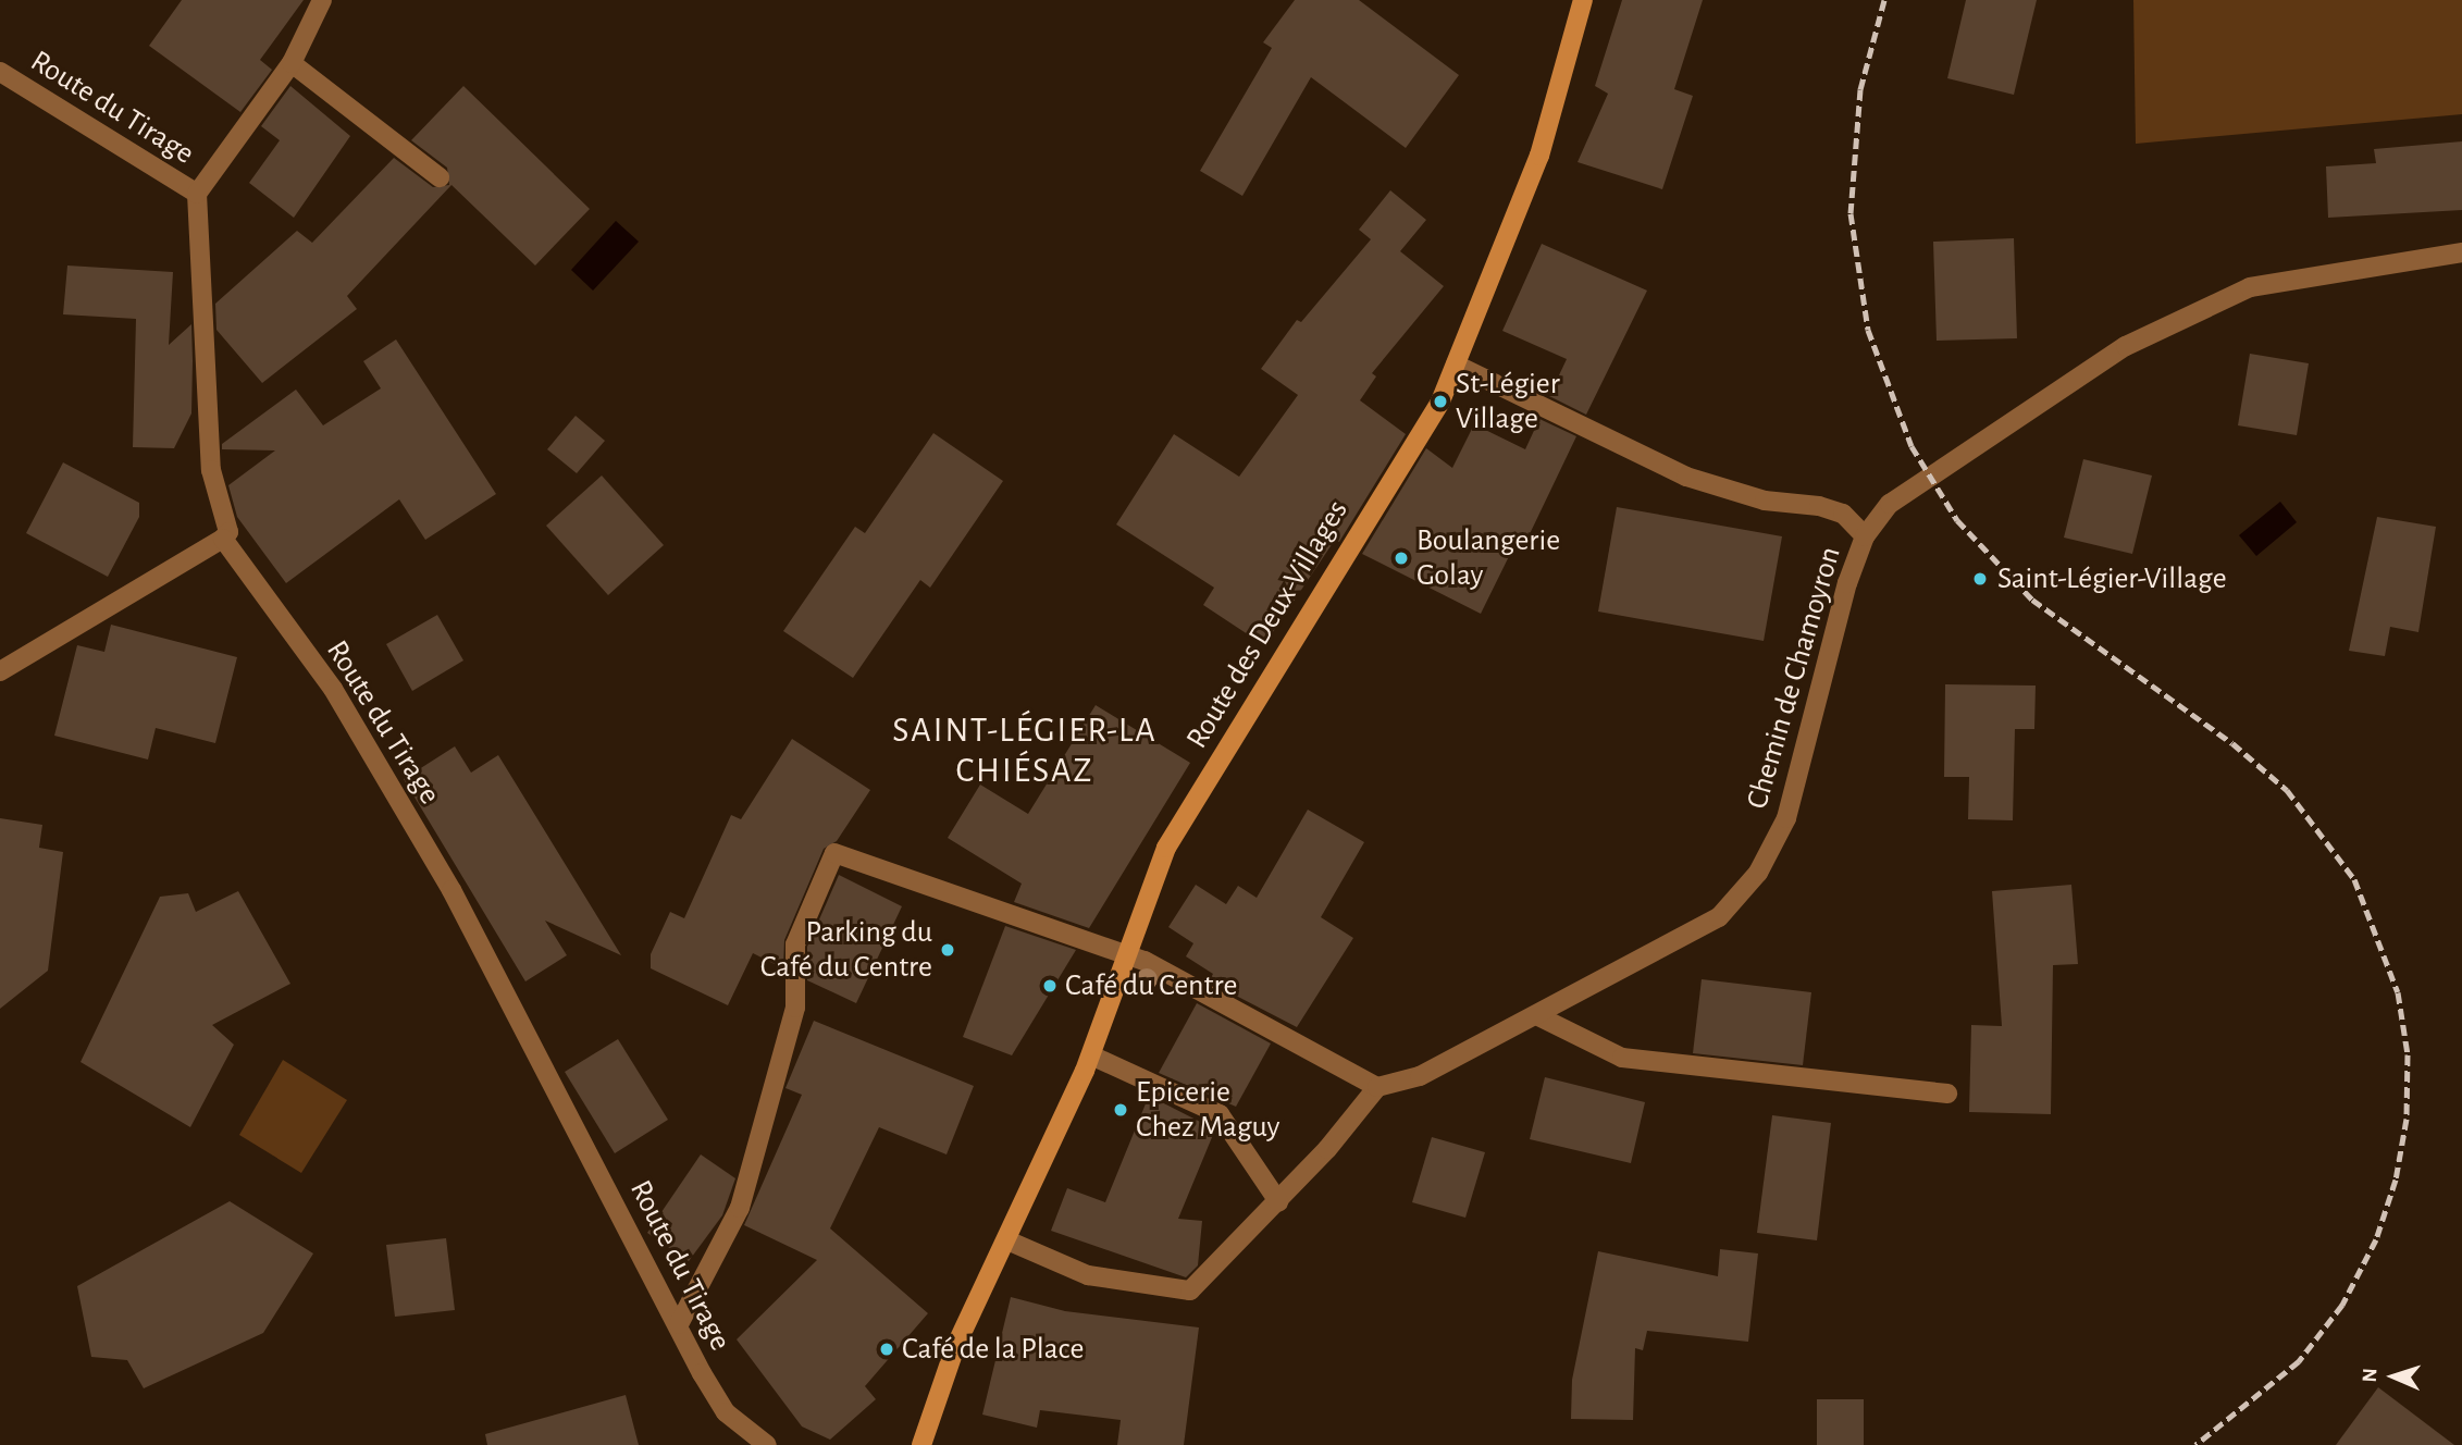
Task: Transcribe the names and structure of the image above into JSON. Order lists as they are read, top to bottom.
{
  "streets": {
    "main road": ["Route des Deux-Villages"],
    "street": ["Route du Tirage", "Chemin de Chamoyron"]
  },
  "districts": ["SAINT-LÉGIER-LA CHIÉSAZ"],
  "places": [
    "St-Légier Village",
    "Boulangerie Golay",
    "Saint-Légier-Village",
    "Parking du Café du Centre",
    "Café du Centre",
    "Epicerie Chez Maguy",
    "Café de la Place"
  ],
  "north": "left"
}
